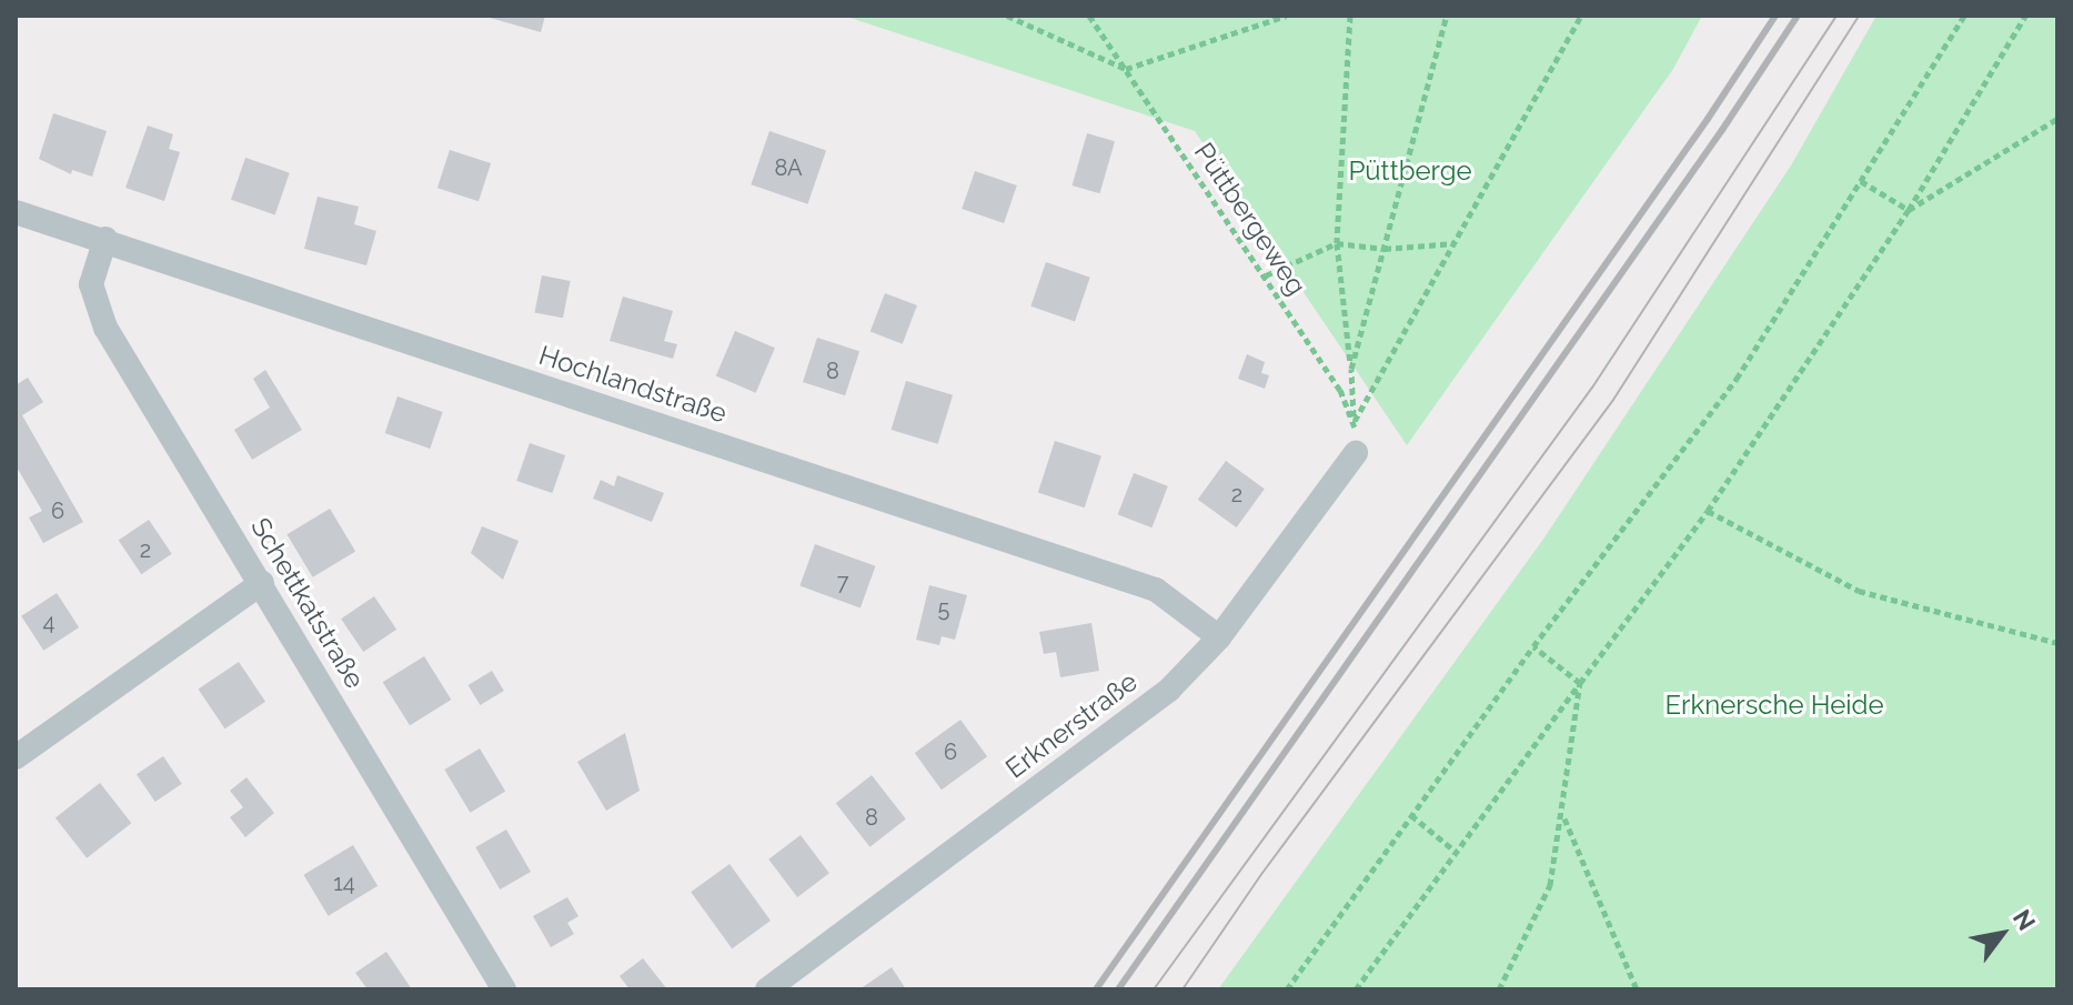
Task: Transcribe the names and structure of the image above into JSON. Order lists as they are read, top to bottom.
{
  "streets": {
    "street": ["Hochlandstraße", "Schettkatstraße", "Erknerstraße"],
    "path": ["Püttbergeweg"]
  },
  "crossings": [
    ["Püttbergeweg", "Erknerstraße"],
    ["Hochlandstraße", "Schettkatstraße"],
    ["Hochlandstraße", "Erknerstraße"]
  ],
  "parks": ["Püttberge", "Erknersche Heide"],
  "house_numbers": [
    "8A",
    "8",
    "2",
    "6",
    "2",
    "7",
    "5",
    "4",
    "6",
    "8",
    "14"
  ],
  "north": "top right"
}
